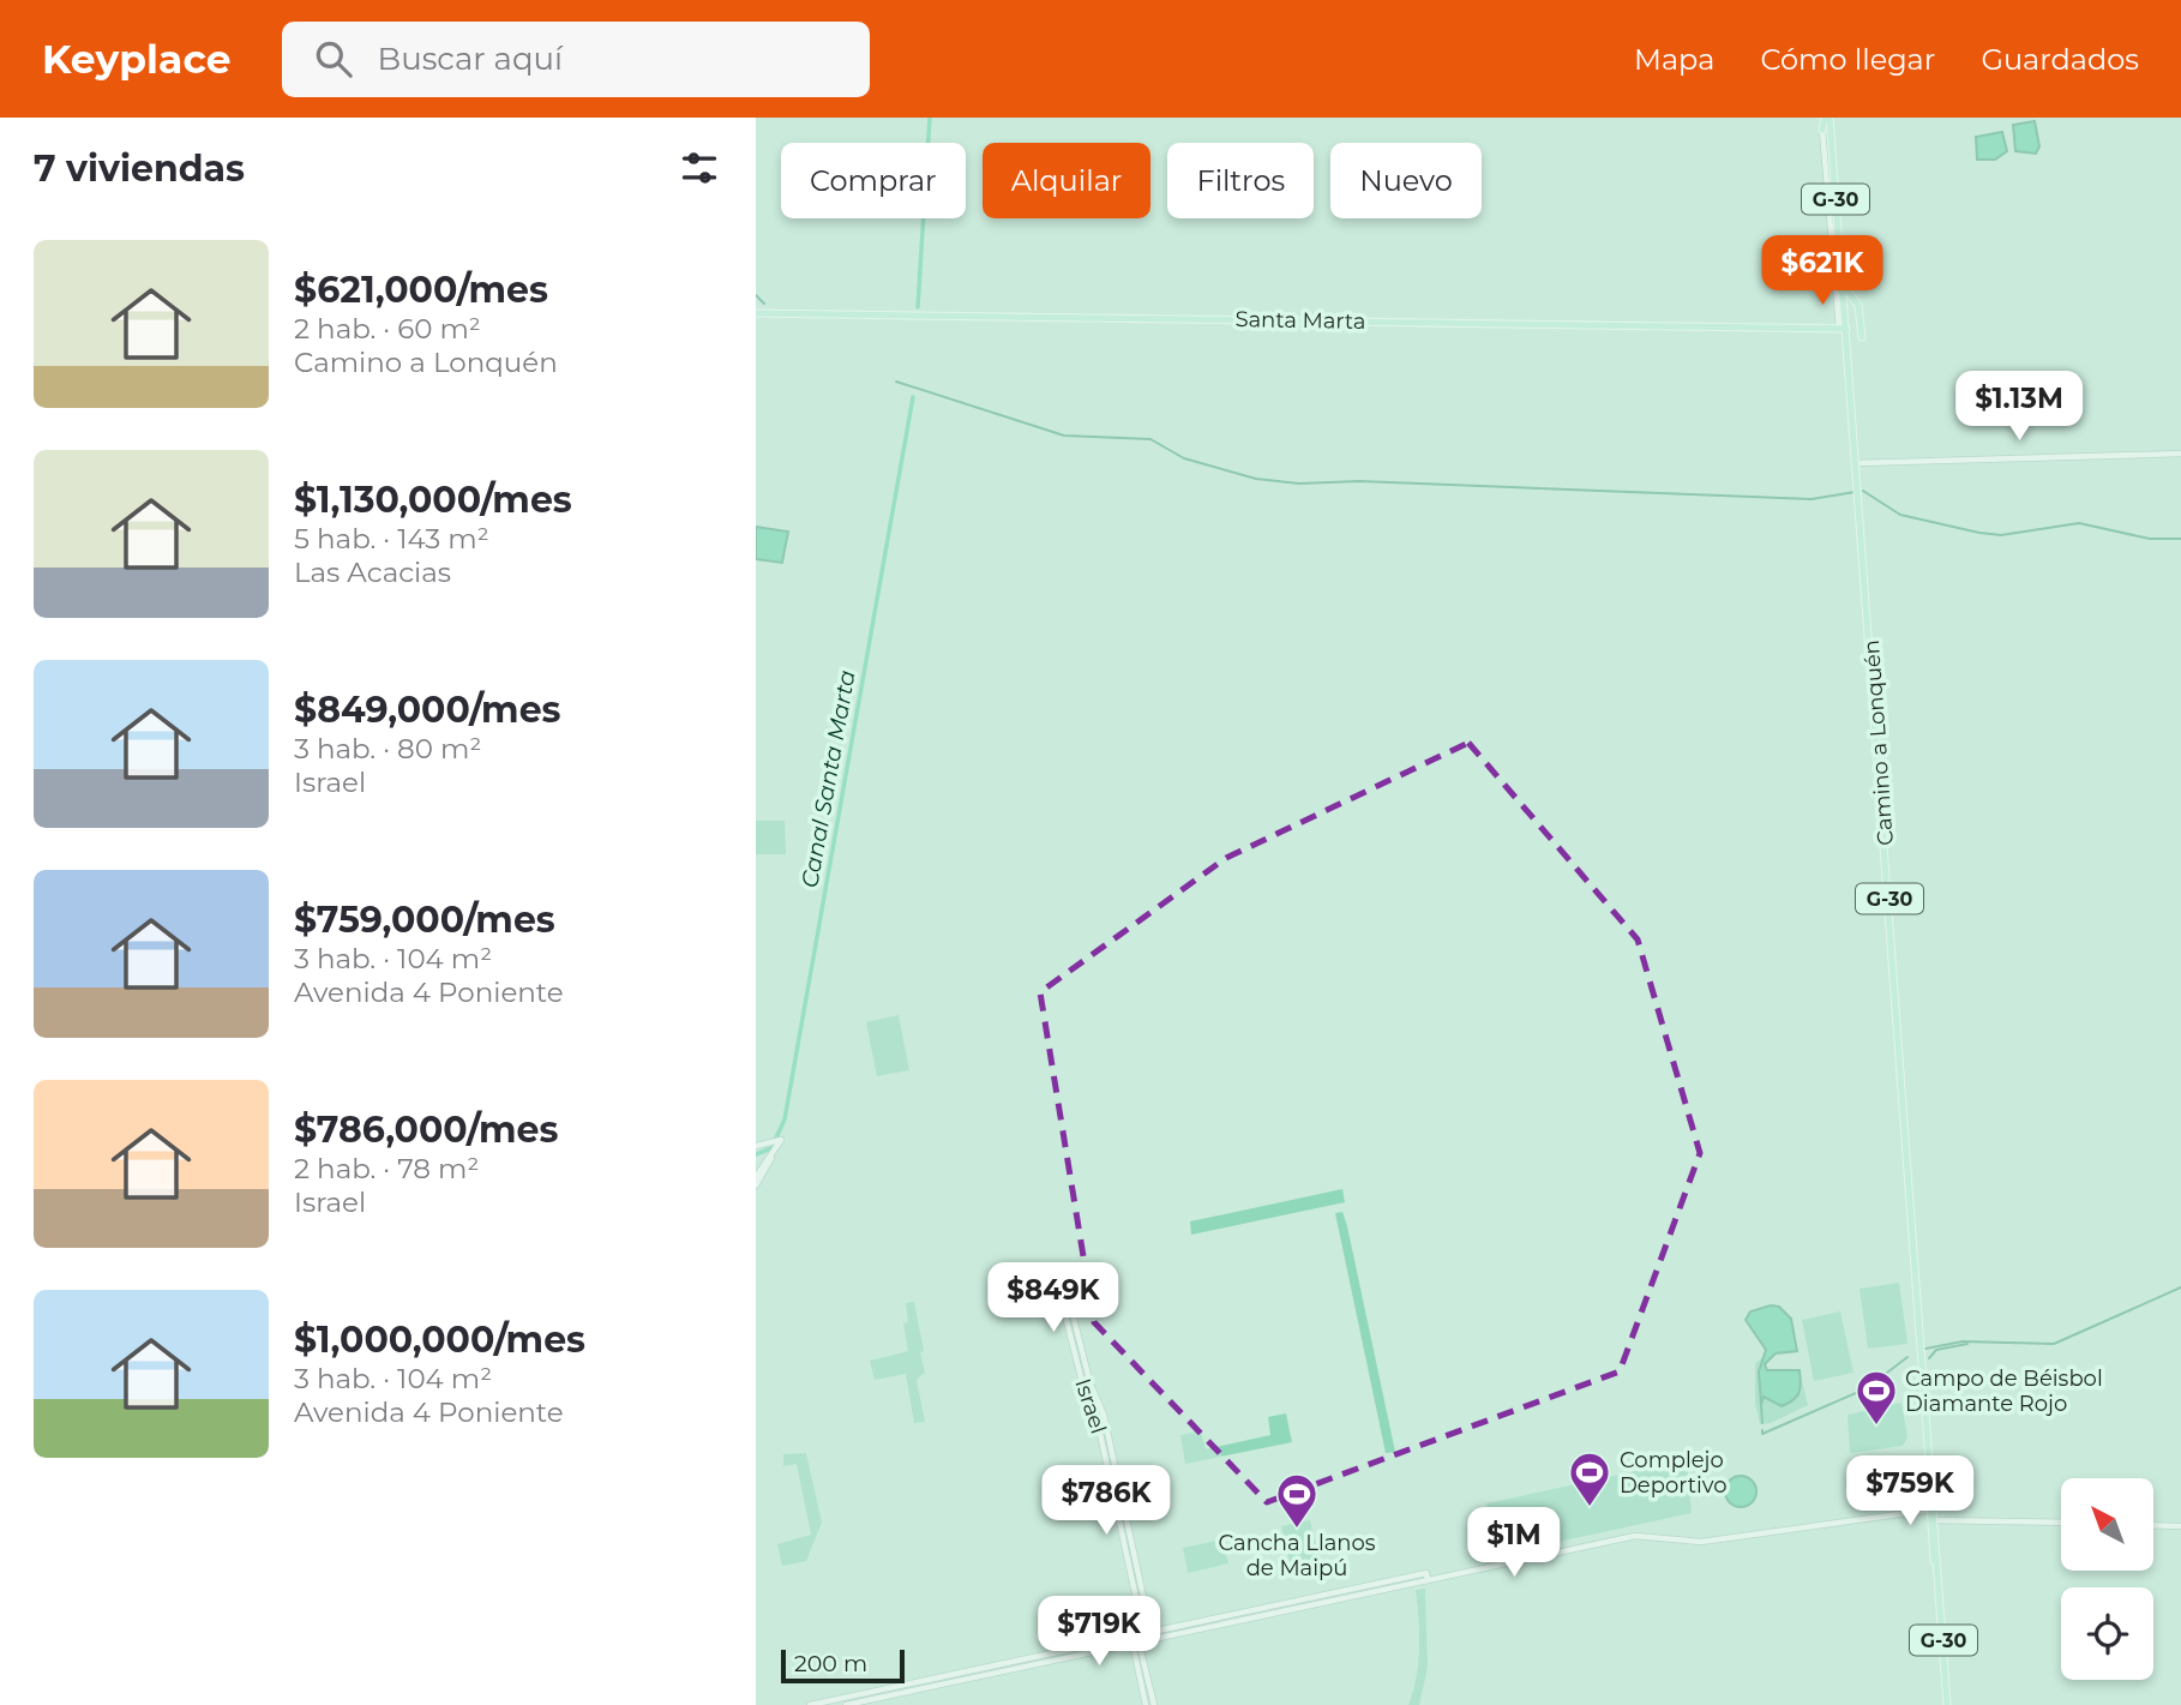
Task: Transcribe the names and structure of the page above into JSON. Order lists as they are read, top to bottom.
{
  "streets": {
    "main road": ["G-30", "Santa Marta", "Camino a Lonquén"],
    "street": ["Israel"]
  },
  "crossings": [
    ["Santa Marta", "Camino a Lonquén"]
  ],
  "water": ["Canal Santa Marta"],
  "places": {
    "sports": ["Campo de Béisbol Diamante Rojo", "Complejo Deportivo", "Cancha Llanos de Maipú"]
  },
  "scale_bar": "200 m",
  "north": "top left",
  "page": {
    "header": "Keyplace",
    "search": "Buscar aquí",
    "nav": ["Mapa", "Cómo llegar", "Guardados"],
    "heading": "7 viviendas",
    "chip": [
      "Comprar",
      "Alquilar",
      "Filtros",
      "Nuevo"
    ],
    "list": [
      {
        "name": "$621,000/mes",
        "note": "2 hab. · 60 m² · Camino a Lonquén"
      },
      {
        "name": "$1,130,000/mes",
        "note": "5 hab. · 143 m² · Las Acacias"
      },
      {
        "name": "$849,000/mes",
        "note": "3 hab. · 80 m² · Israel"
      },
      {
        "name": "$759,000/mes",
        "note": "3 hab. · 104 m² · Avenida 4 Poniente"
      },
      {
        "name": "$786,000/mes",
        "note": "2 hab. · 78 m² · Israel"
      },
      {
        "name": "$1,000,000/mes",
        "note": "3 hab. · 104 m² · Avenida 4 Poniente"
      }
    ],
    "price": [
      "$621K",
      "$1.13M",
      "$849K",
      "$759K",
      "$786K",
      "$1M",
      "$719K"
    ],
    "scale": "200 m"
  }
}
